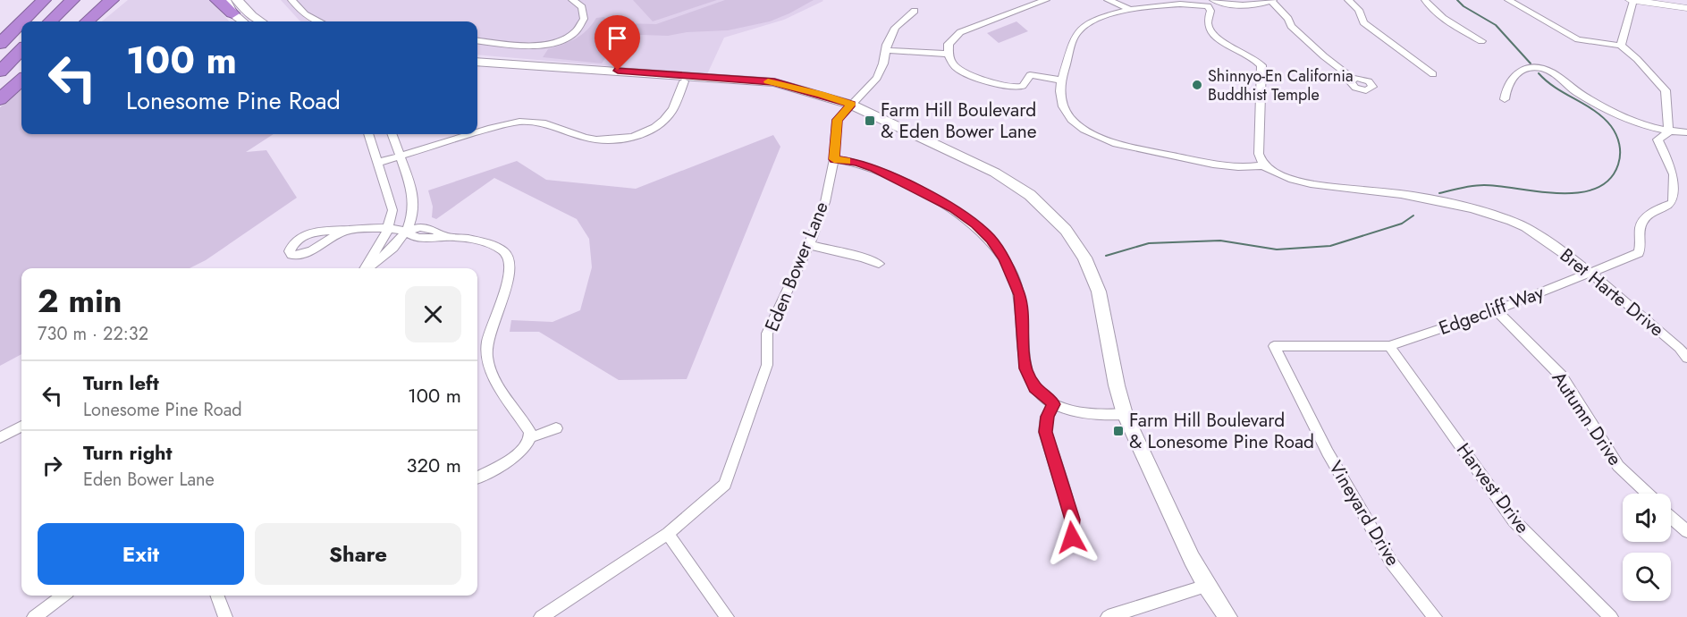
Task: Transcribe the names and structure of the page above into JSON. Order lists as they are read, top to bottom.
{
  "streets": {
    "street": [
      "Eden Bower Lane",
      "Bret Harte Drive",
      "Edgecliff Way",
      "Autumn Drive",
      "Harvest Drive",
      "Vineyard Drive"
    ]
  },
  "crossings": [
    ["Bret Harte Drive", "Edgecliff Way"],
    ["Edgecliff Way", "Autumn Drive"],
    ["Edgecliff Way", "Harvest Drive"],
    ["Edgecliff Way", "Vineyard Drive"]
  ],
  "places": {
    "other": ["Shinnyo-En California Buddhist Temple"],
    "transit": ["Farm Hill Boulevard & Eden Bower Lane", "Farm Hill Boulevard & Lonesome Pine Road"]
  },
  "page": {
    "turn": ["100 m", "Lonesome Pine Road"],
    "heading": ["2 min", "730 m · 22:32"],
    "list": [
      {
        "name": "Turn left",
        "note": "Lonesome Pine Road",
        "value": "100 m"
      },
      {
        "name": "Turn right",
        "note": "Eden Bower Lane",
        "value": "320 m"
      }
    ],
    "buttons": ["Exit", "Share"]
  }
}
